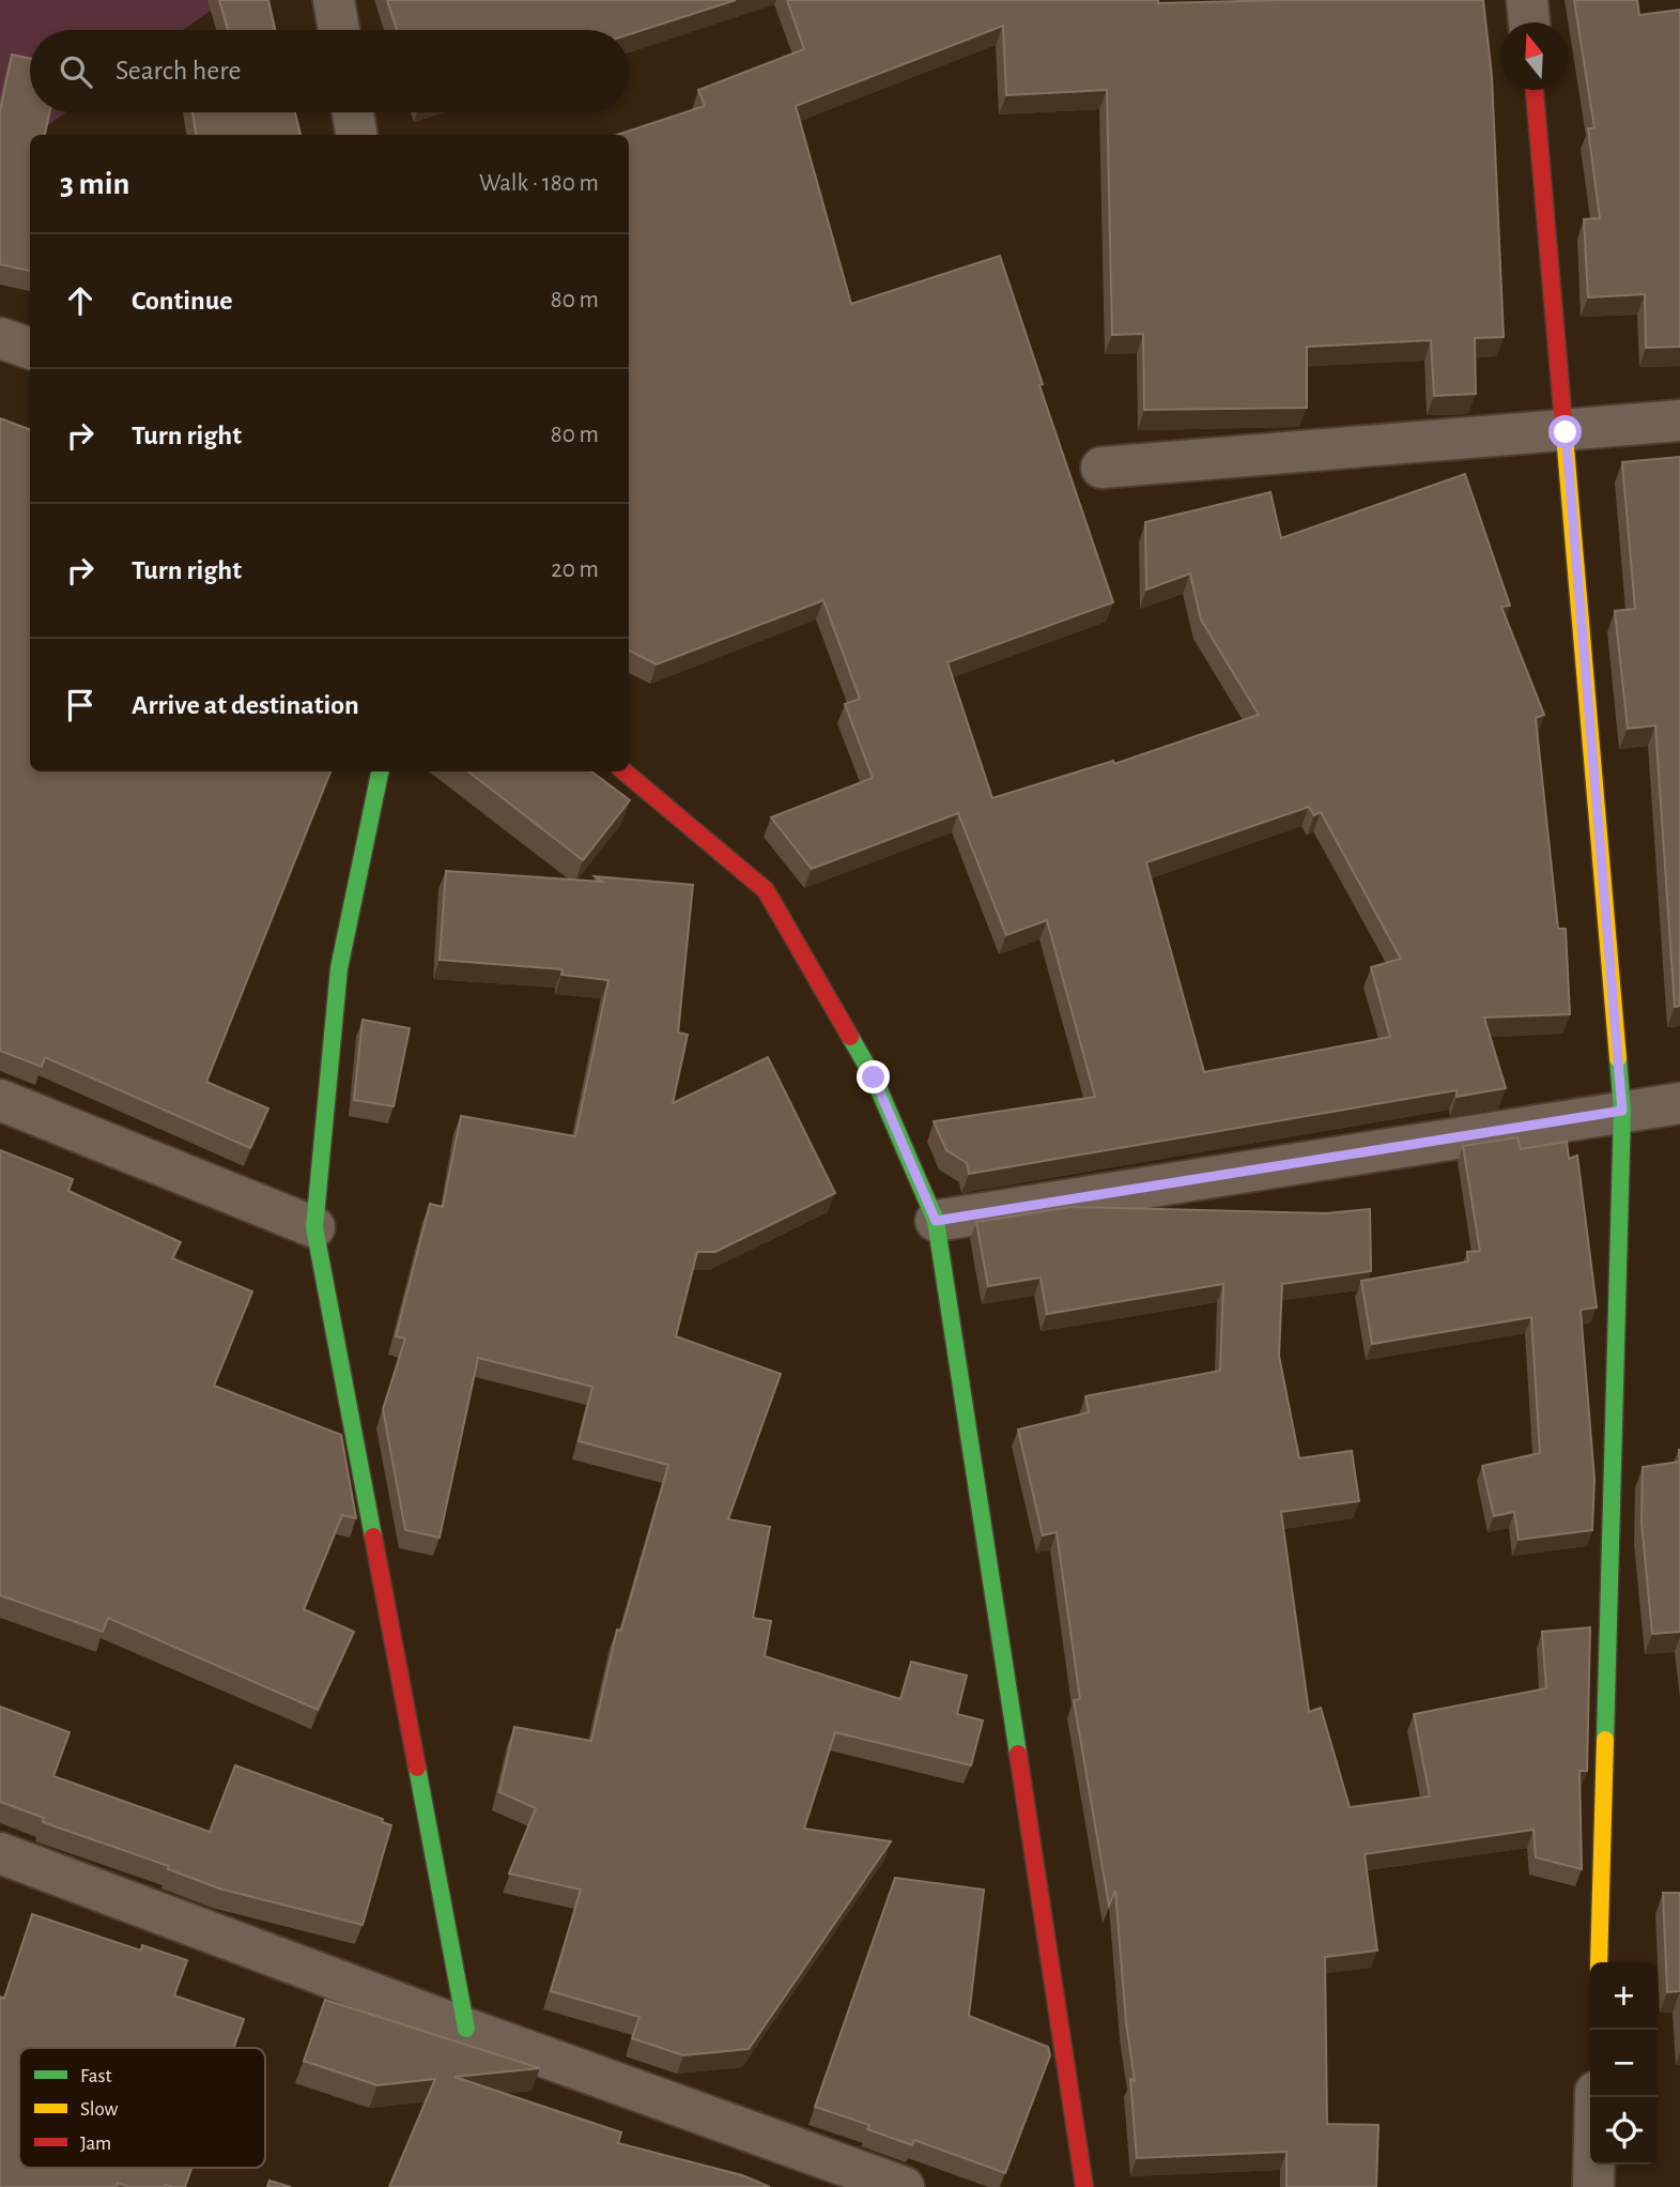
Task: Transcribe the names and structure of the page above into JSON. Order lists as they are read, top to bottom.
{
  "legend": ["Fast", "Slow", "Jam"],
  "north": "top",
  "page": {
    "search": "Search here",
    "heading": ["3 min", "Walk · 180 m"],
    "list": [
      ["Continue", "80 m"],
      ["Turn right", "80 m"],
      ["Turn right", "20 m"],
      "Arrive at destination"
    ],
    "map_buttons": ["+", "−"]
  }
}
